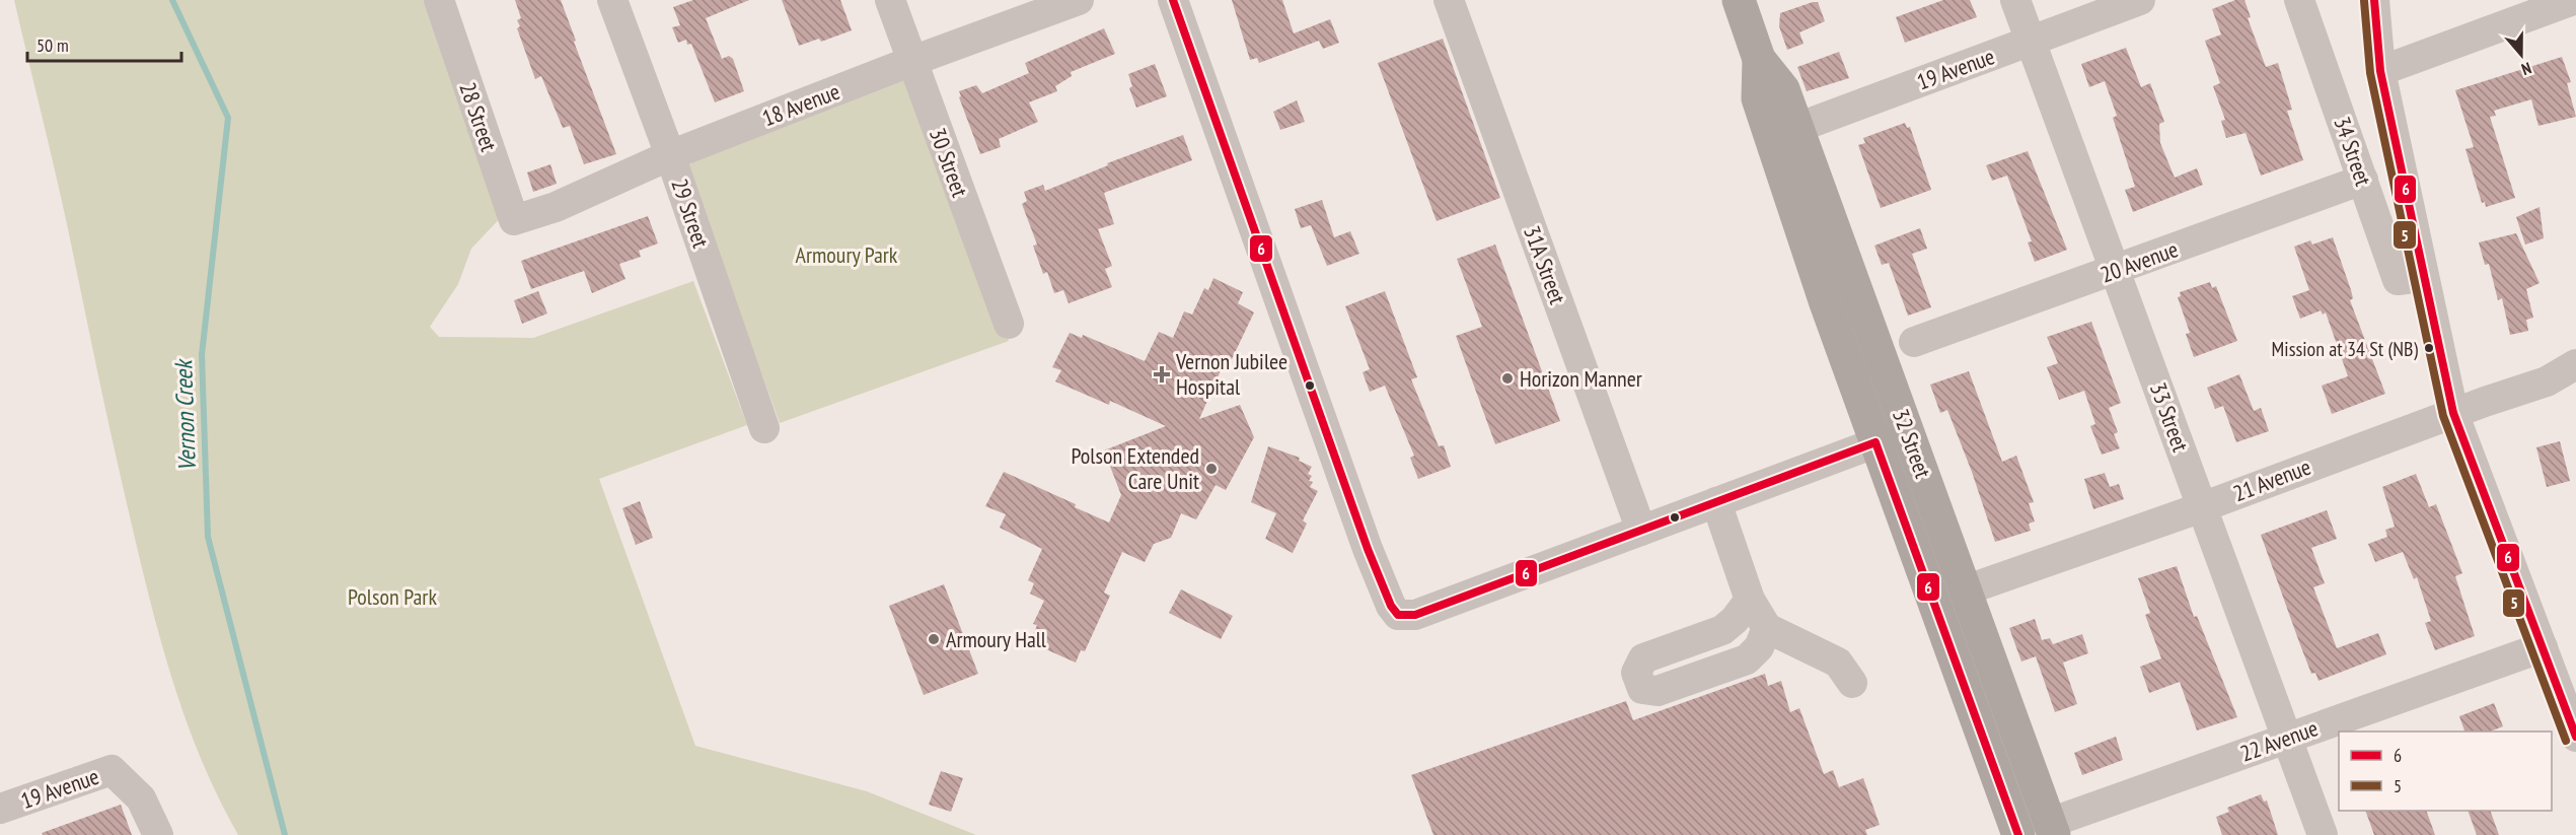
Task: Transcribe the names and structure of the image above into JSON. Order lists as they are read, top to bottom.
{
  "streets": {
    "highway": ["32 Street"],
    "street": [
      "19 Avenue",
      "18 Avenue",
      "28 Street",
      "34 Street",
      "30 Street",
      "29 Street",
      "20 Avenue",
      "31A Street",
      "33 Street",
      "21 Avenue",
      "22 Avenue"
    ]
  },
  "crossings": [
    ["19 Avenue", "33 Street"],
    ["19 Avenue", "32 Street"],
    ["18 Avenue", "28 Street"],
    ["18 Avenue", "30 Street"],
    ["18 Avenue", "29 Street"],
    ["34 Street", "20 Avenue"],
    ["20 Avenue", "33 Street"],
    ["33 Street", "21 Avenue"],
    ["33 Street", "22 Avenue"],
    ["32 Street", "21 Avenue"],
    ["32 Street", "22 Avenue"]
  ],
  "water": ["Vernon Creek"],
  "parks": ["Armoury Park", "Polson Park"],
  "places": {
    "other": [
      "Mission at 34 St (NB)",
      "Horizon Manner",
      "Polson Extended Care Unit",
      "Armoury Hall"
    ],
    "health": ["Vernon Jubilee Hospital"]
  },
  "lines": ["transit line 6", "transit line 5"],
  "legend": ["6", "5"],
  "scale_bar": "50 m",
  "north": "bottom"
}
